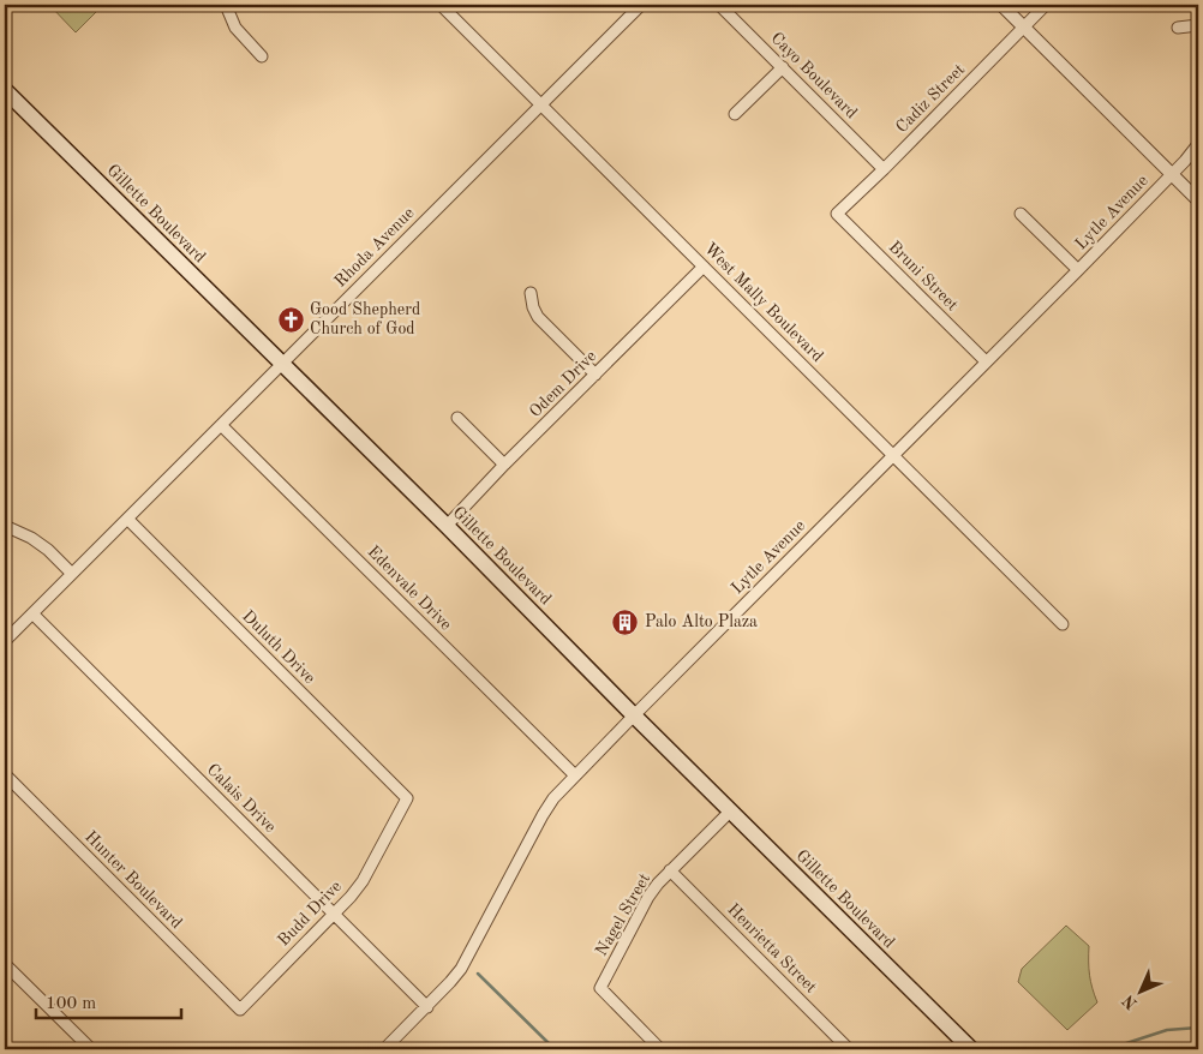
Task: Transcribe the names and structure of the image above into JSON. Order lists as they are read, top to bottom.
{
  "streets": {
    "main road": ["Gillette Boulevard"],
    "street": [
      "Cayo Boulevard",
      "Cadiz Street",
      "Lytle Avenue",
      "Rhoda Avenue",
      "Bruni Street",
      "West Mally Boulevard",
      "Odem Drive",
      "Edenvale Drive",
      "Duluth Drive",
      "Calais Drive",
      "Hunter Boulevard",
      "Budd Drive",
      "Nagel Street",
      "Henrietta Street"
    ]
  },
  "crossings": [
    ["Cayo Boulevard", "Cadiz Street"],
    ["Cadiz Street", "Bruni Street"],
    ["Lytle Avenue", "Gillette Boulevard"],
    ["Lytle Avenue", "Bruni Street"],
    ["Lytle Avenue", "West Mally Boulevard"],
    ["Lytle Avenue", "Edenvale Drive"],
    ["Lytle Avenue", "Calais Drive"],
    ["Gillette Boulevard", "Rhoda Avenue"],
    ["Gillette Boulevard", "Odem Drive"],
    ["Gillette Boulevard", "Nagel Street"],
    ["Rhoda Avenue", "West Mally Boulevard"],
    ["Rhoda Avenue", "Edenvale Drive"],
    ["Rhoda Avenue", "Duluth Drive"],
    ["Rhoda Avenue", "Calais Drive"],
    ["West Mally Boulevard", "Odem Drive"],
    ["Duluth Drive", "Budd Drive"],
    ["Calais Drive", "Budd Drive"],
    ["Hunter Boulevard", "Budd Drive"],
    ["Nagel Street", "Henrietta Street"]
  ],
  "places": {
    "church": ["Good Shepherd Church of God"],
    "building": ["Palo Alto Plaza"]
  },
  "scale_bar": "100 m",
  "north": "bottom left"
}
